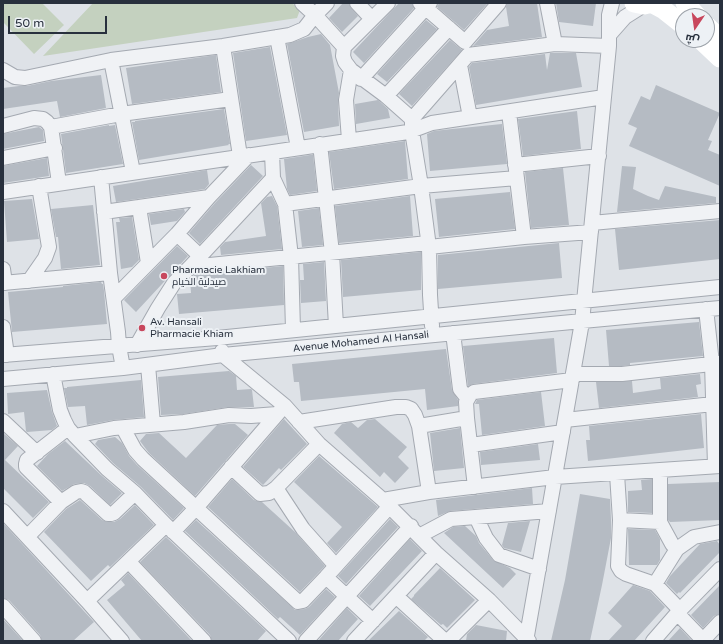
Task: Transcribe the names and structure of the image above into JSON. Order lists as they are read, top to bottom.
{
  "streets": {
    "street": ["Avenue Mohamed Al Hansali"]
  },
  "places": ["Pharmacie Lakhiam صيدلية الخيام", "Av. Hansali Pharmacie Khiam"],
  "scale_bar": "50 m",
  "north": "bottom"
}
